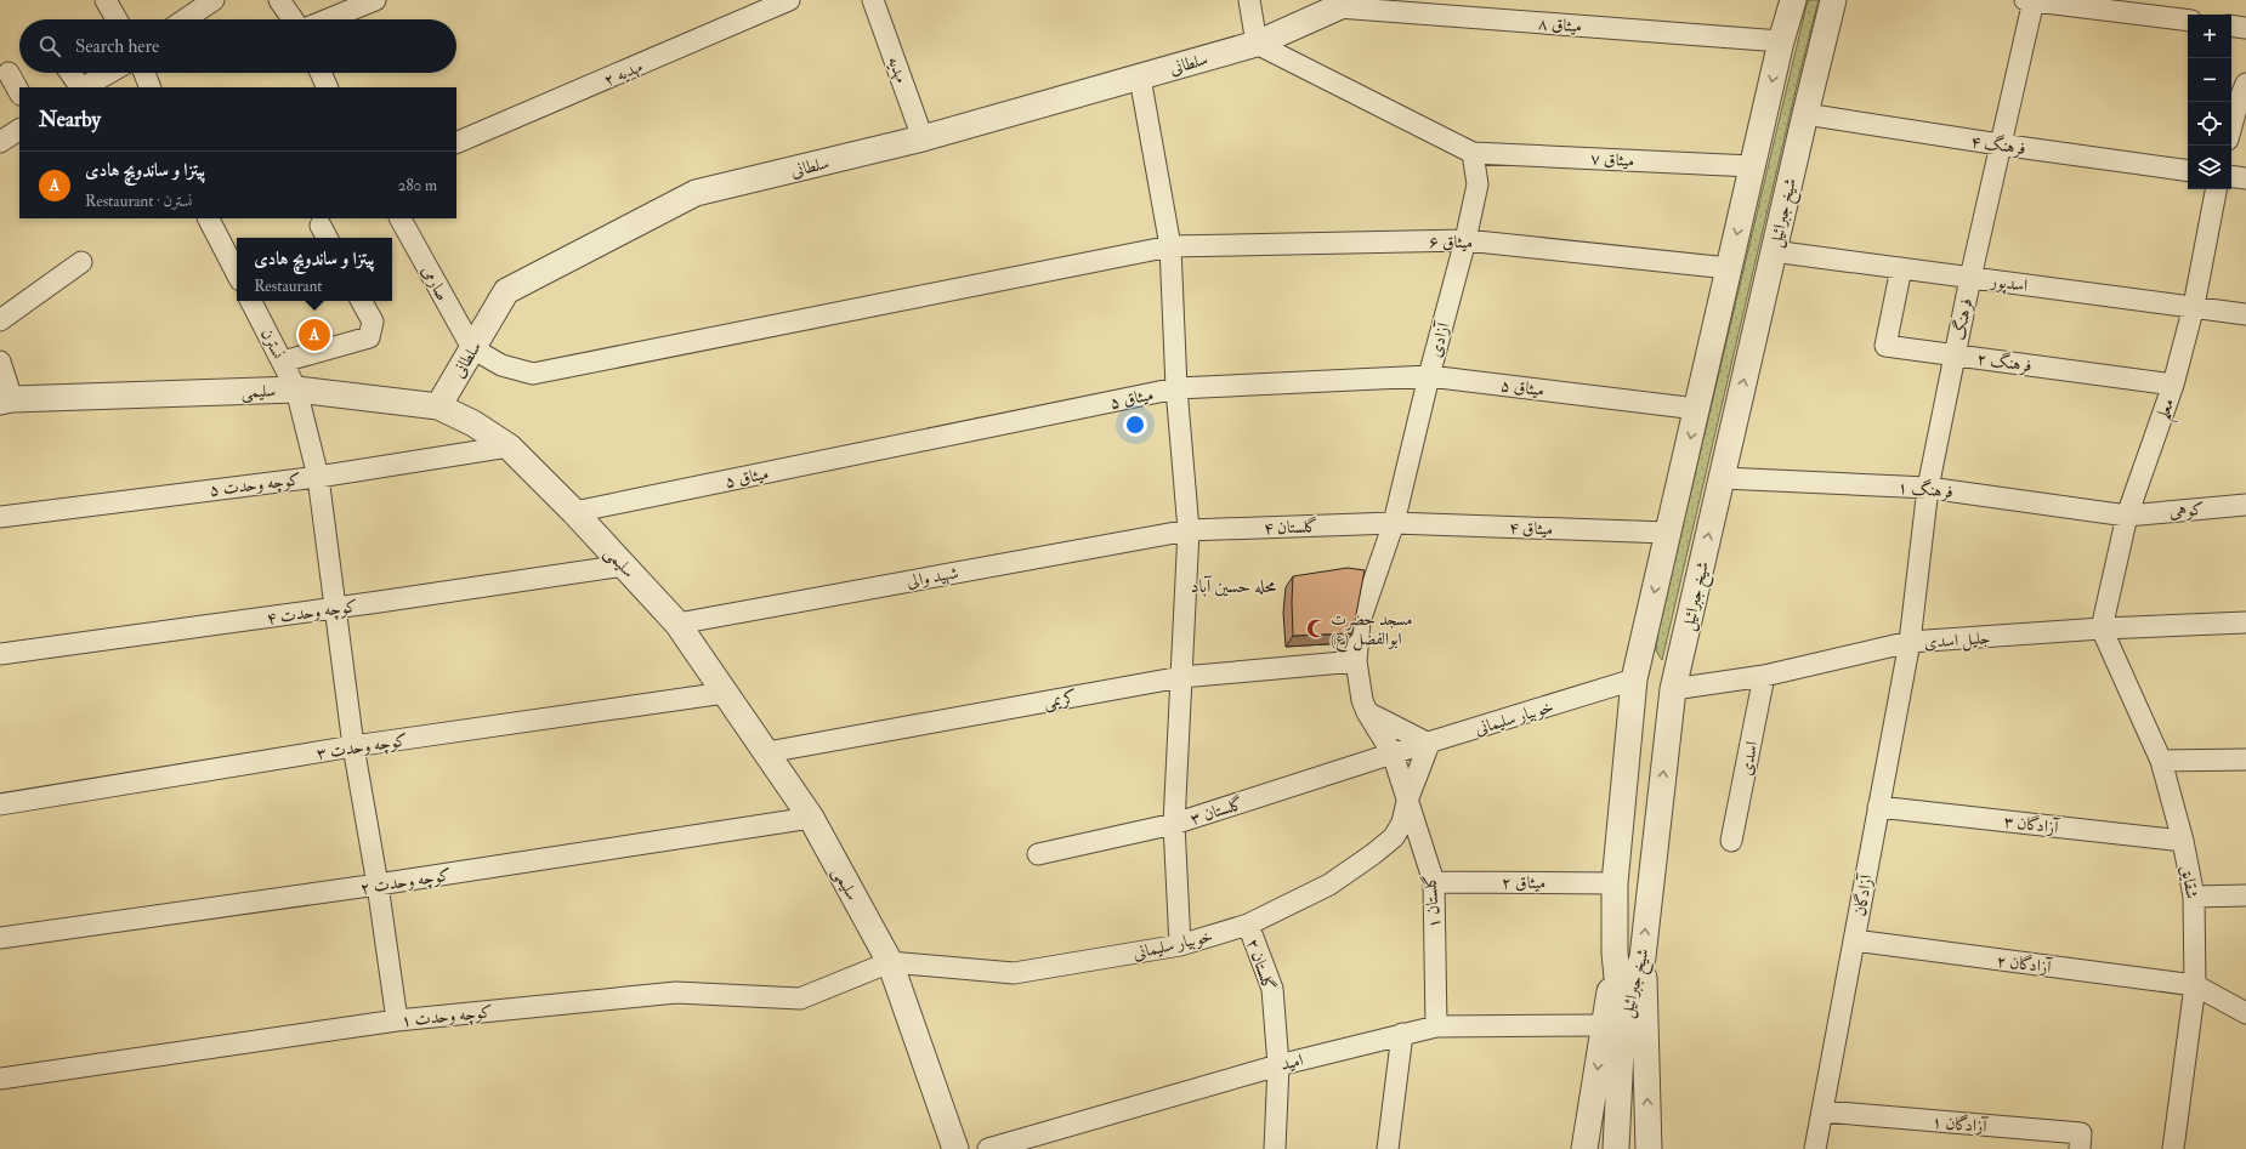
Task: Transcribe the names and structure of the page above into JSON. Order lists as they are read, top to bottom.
{
  "streets": {
    "street": [
      "میثاق ۸",
      "سلطانی",
      "مهدیه",
      "مهدیه ۲",
      "فرهنگ ۴",
      "میثاق ۷",
      "شیخ جبرائیل",
      "میثاق ۶",
      "صارمی",
      "اسدپور",
      "فرهنگ",
      "آزادی",
      "نسترن",
      "فرهنگ ۲",
      "میثاق ۵",
      "سلیمی",
      "معلم",
      "کوچه وحدت ۵",
      "فرهنگ ۱",
      "کوهی",
      "گلستان ۴",
      "میثاق ۴",
      "شهید والی",
      "کوچه وحدت ۴",
      "جلیل اسدی",
      "کریمی",
      "خوبیار سلیمانی",
      "کوچه وحدت ۳",
      "اسدی",
      "گلستان ۳",
      "آزادگان ۳",
      "کوچه وحدت ۲",
      "میثاق ۲",
      "شقایق",
      "آزادگان",
      "گلستان ۱",
      "آزادگان ۲",
      "گلستان ۲",
      "کوچه وحدت ۱",
      "امید",
      "آزادگان ۱"
    ]
  },
  "crossings": [
    ["میثاق ۸", "سلطانی"],
    ["میثاق ۸", "شیخ جبرائیل"],
    ["سلطانی", "مهدیه"],
    ["سلطانی", "میثاق ۶"],
    ["سلطانی", "صارمی"],
    ["سلطانی", "سلیمی"],
    ["فرهنگ ۴", "شیخ جبرائیل"],
    ["فرهنگ ۴", "فرهنگ"],
    ["میثاق ۷", "شیخ جبرائیل"],
    ["میثاق ۷", "آزادی"],
    ["شیخ جبرائیل", "میثاق ۶"],
    ["شیخ جبرائیل", "اسدپور"],
    ["شیخ جبرائیل", "میثاق ۵"],
    ["شیخ جبرائیل", "فرهنگ ۱"],
    ["شیخ جبرائیل", "میثاق ۴"],
    ["شیخ جبرائیل", "جلیل اسدی"],
    ["شیخ جبرائیل", "خوبیار سلیمانی"],
    ["شیخ جبرائیل", "میثاق ۲"],
    ["شیخ جبرائیل", "امید"],
    ["میثاق ۶", "صارمی"],
    ["میثاق ۶", "آزادی"],
    ["اسدپور", "فرهنگ"],
    ["اسدپور", "فرهنگ ۲"],
    ["اسدپور", "معلم"],
    ["فرهنگ", "فرهنگ ۲"],
    ["فرهنگ", "فرهنگ ۱"],
    ["فرهنگ", "جلیل اسدی"],
    ["فرهنگ", "آزادگان"],
    ["آزادی", "میثاق ۵"],
    ["آزادی", "گلستان ۴"],
    ["آزادی", "میثاق ۴"],
    ["آزادی", "کریمی"],
    ["آزادی", "خوبیار سلیمانی"],
    ["آزادی", "گلستان ۳"],
    ["آزادی", "گلستان ۱"],
    ["نسترن", "سلیمی"],
    ["نسترن", "کوچه وحدت ۵"],
    ["نسترن", "کوچه وحدت ۴"],
    ["نسترن", "کوچه وحدت ۳"],
    ["نسترن", "کوچه وحدت ۲"],
    ["نسترن", "کوچه وحدت ۱"],
    ["فرهنگ ۲", "معلم"],
    ["میثاق ۵", "سلیمی"],
    ["سلیمی", "کوچه وحدت ۵"],
    ["سلیمی", "شهید والی"],
    ["سلیمی", "کوچه وحدت ۴"],
    ["سلیمی", "کریمی"],
    ["سلیمی", "خوبیار سلیمانی"],
    ["سلیمی", "کوچه وحدت ۳"],
    ["سلیمی", "کوچه وحدت ۲"],
    ["سلیمی", "کوچه وحدت ۱"],
    ["معلم", "فرهنگ ۱"],
    ["معلم", "کوهی"],
    ["معلم", "جلیل اسدی"],
    ["معلم", "شقایق"],
    ["فرهنگ ۱", "کوهی"],
    ["گلستان ۴", "میثاق ۴"],
    ["گلستان ۴", "شهید والی"],
    ["جلیل اسدی", "اسدی"],
    ["جلیل اسدی", "شقایق"],
    ["جلیل اسدی", "آزادگان"],
    ["خوبیار سلیمانی", "گلستان ۳"],
    ["خوبیار سلیمانی", "گلستان ۱"],
    ["خوبیار سلیمانی", "گلستان ۲"],
    ["خوبیار سلیمانی", "کوچه وحدت ۱"],
    ["گلستان ۳", "گلستان ۱"],
    ["آزادگان ۳", "شقایق"],
    ["آزادگان ۳", "آزادگان"],
    ["میثاق ۲", "گلستان ۱"],
    ["شقایق", "آزادگان ۲"],
    ["آزادگان", "آزادگان ۲"],
    ["آزادگان", "آزادگان ۱"],
    ["گلستان ۱", "امید"],
    ["گلستان ۲", "امید"]
  ],
  "districts": ["محله حسین آباد"],
  "places": {
    "mosque": ["مسجد حضرت ابوالفضل (ع)"]
  },
  "page": {
    "map_buttons": ["+", "−"],
    "search": "Search here",
    "heading": "Nearby",
    "list": [
      {
        "mark": "A",
        "name": "پیتزا و ساندویچ هادی",
        "note": "Restaurant · نسترن",
        "value": "280 m"
      }
    ],
    "popup": ["پیتزا و ساندویچ هادی", "Restaurant"],
    "pins": "A"
  }
}
